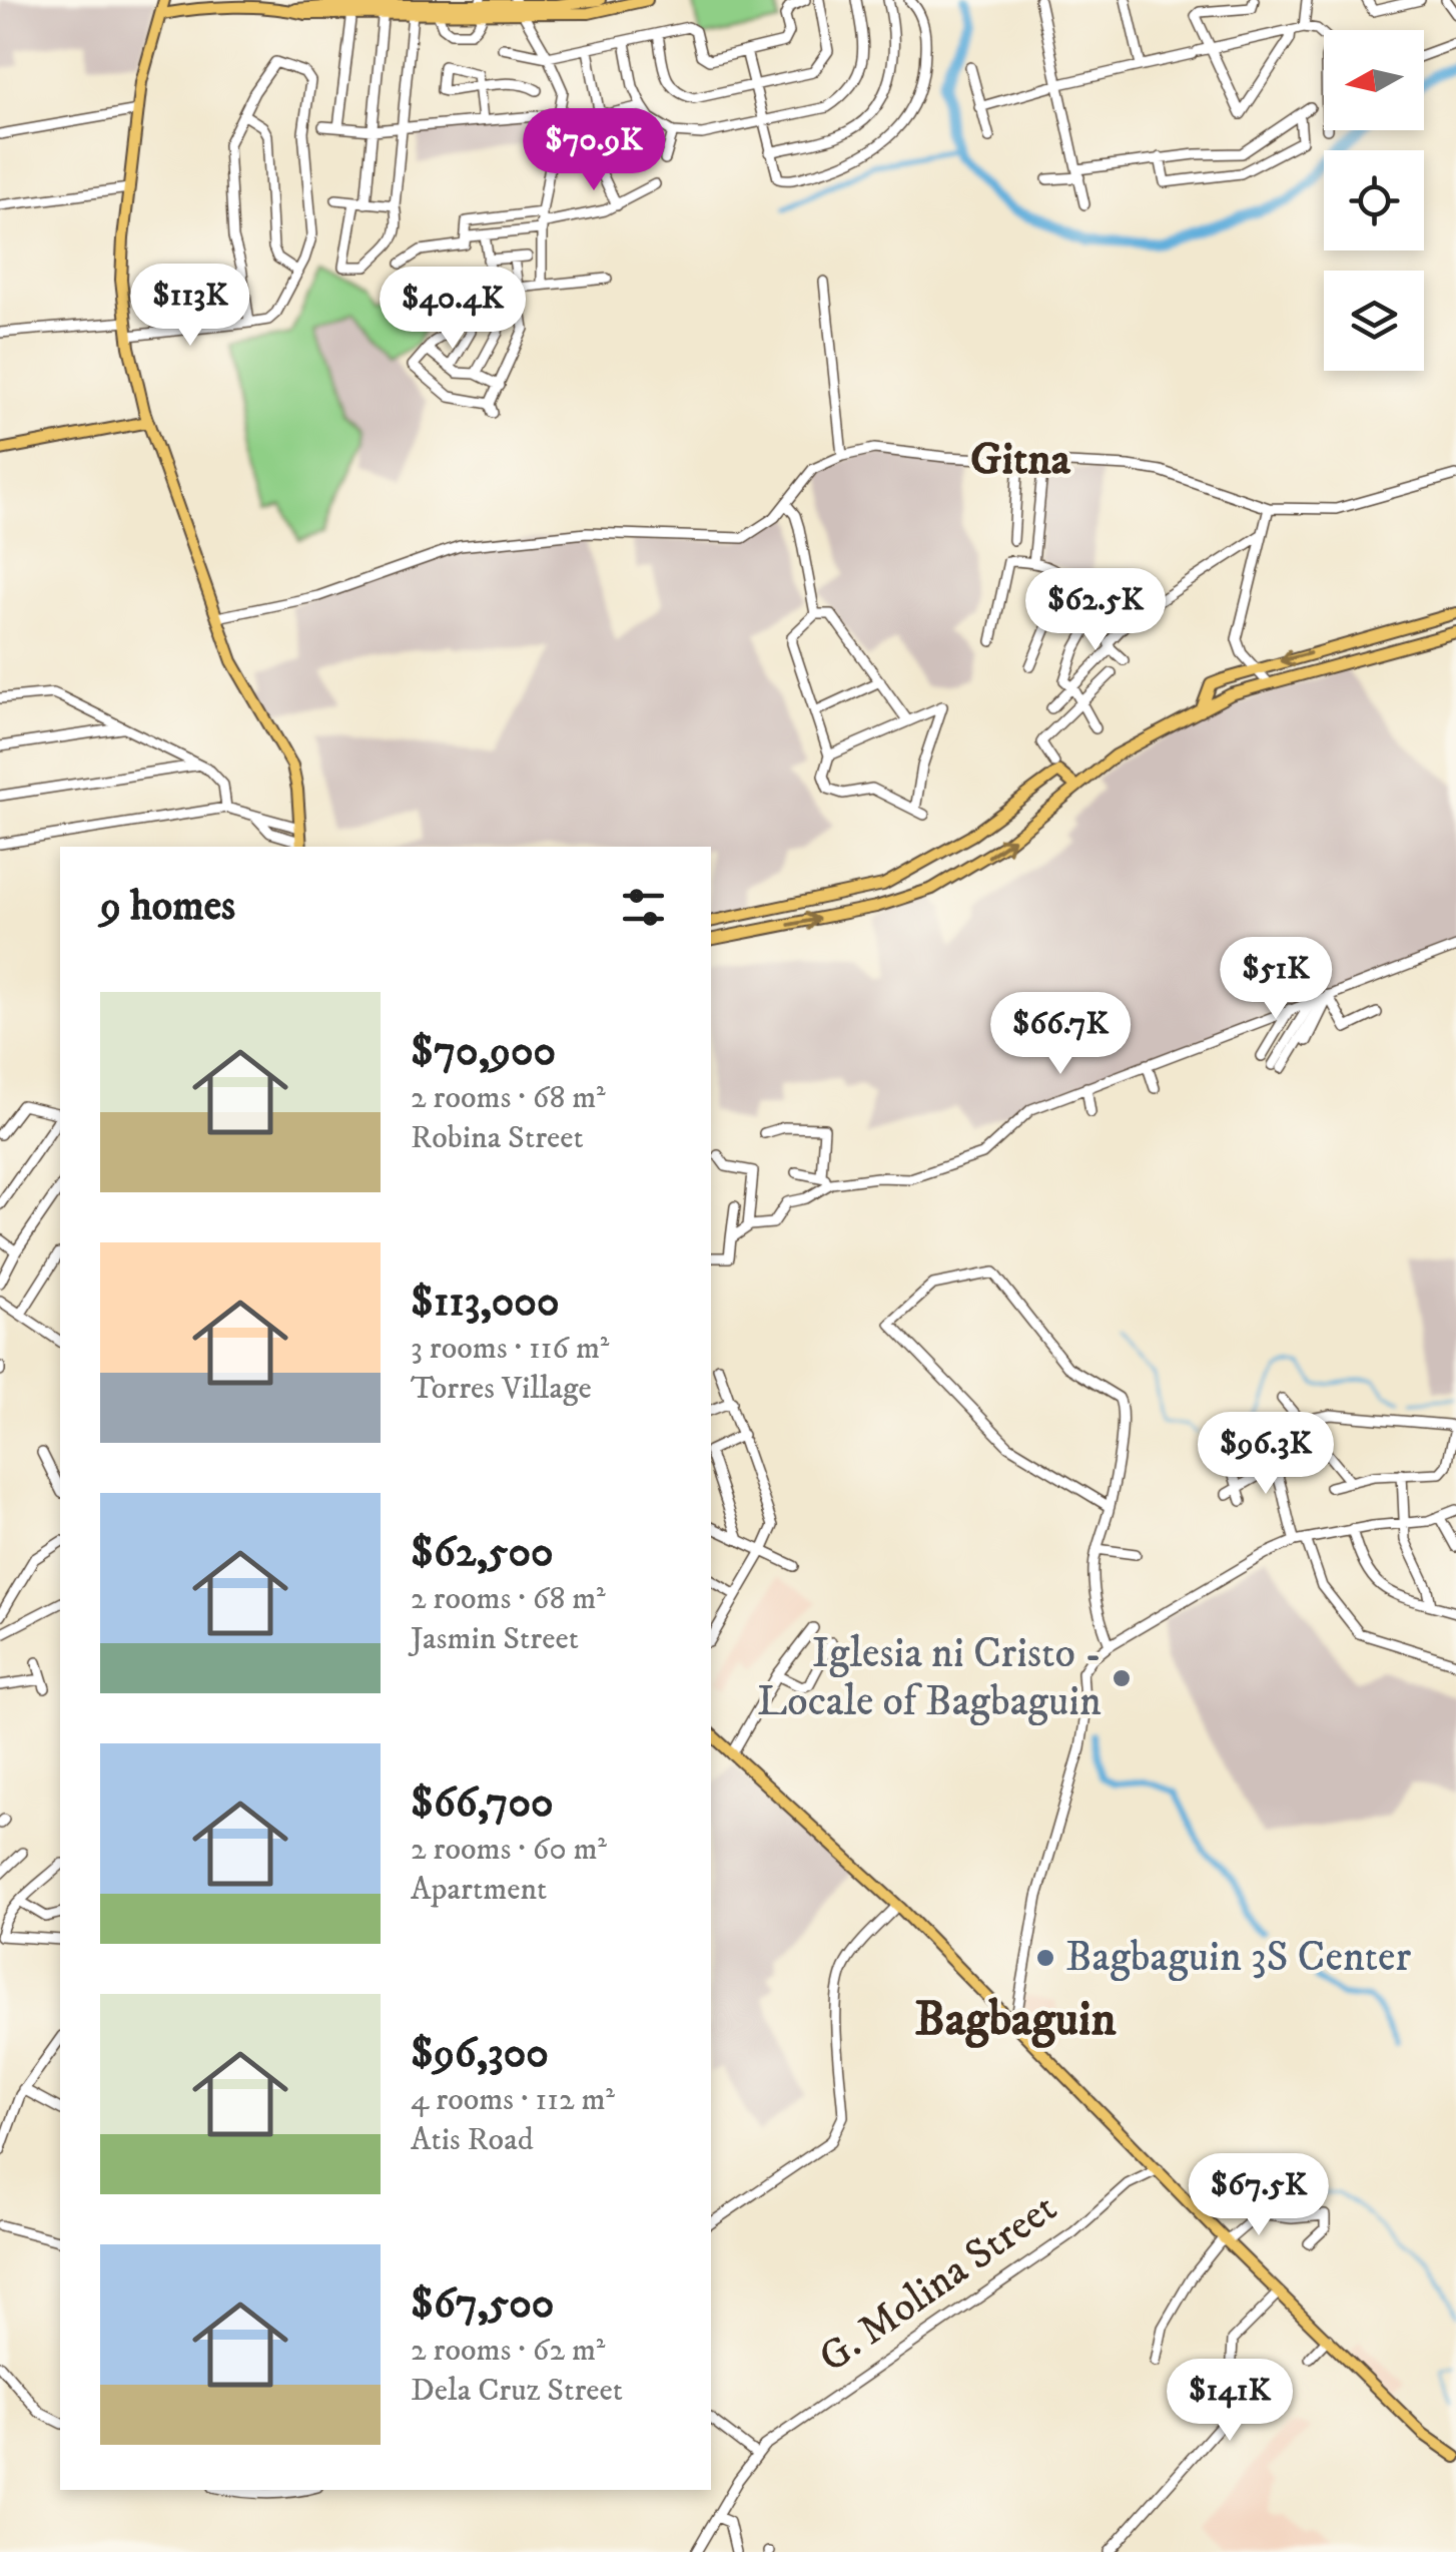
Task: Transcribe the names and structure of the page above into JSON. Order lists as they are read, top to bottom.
{
  "streets": {
    "street": ["G. Molina Street"]
  },
  "districts": ["Gitna", "Bagbaguin"],
  "places": ["Iglesia ni Cristo - Locale of Bagbaguin", "Bagbaguin 3S Center"],
  "north": "left",
  "page": {
    "price": [
      "$70.9K",
      "$113K",
      "$40.4K",
      "$62.5K",
      "$51K",
      "$66.7K",
      "$96.3K",
      "$67.5K",
      "$141K"
    ],
    "heading": "9 homes",
    "list": [
      {
        "name": "$70,900",
        "note": "2 rooms · 68 m² · Robina Street"
      },
      {
        "name": "$113,000",
        "note": "3 rooms · 116 m² · Torres Village"
      },
      {
        "name": "$62,500",
        "note": "2 rooms · 68 m² · Jasmin Street"
      },
      {
        "name": "$66,700",
        "note": "2 rooms · 60 m² · Apartment"
      },
      {
        "name": "$96,300",
        "note": "4 rooms · 112 m² · Atis Road"
      },
      {
        "name": "$67,500",
        "note": "2 rooms · 62 m² · Dela Cruz Street"
      }
    ]
  }
}
